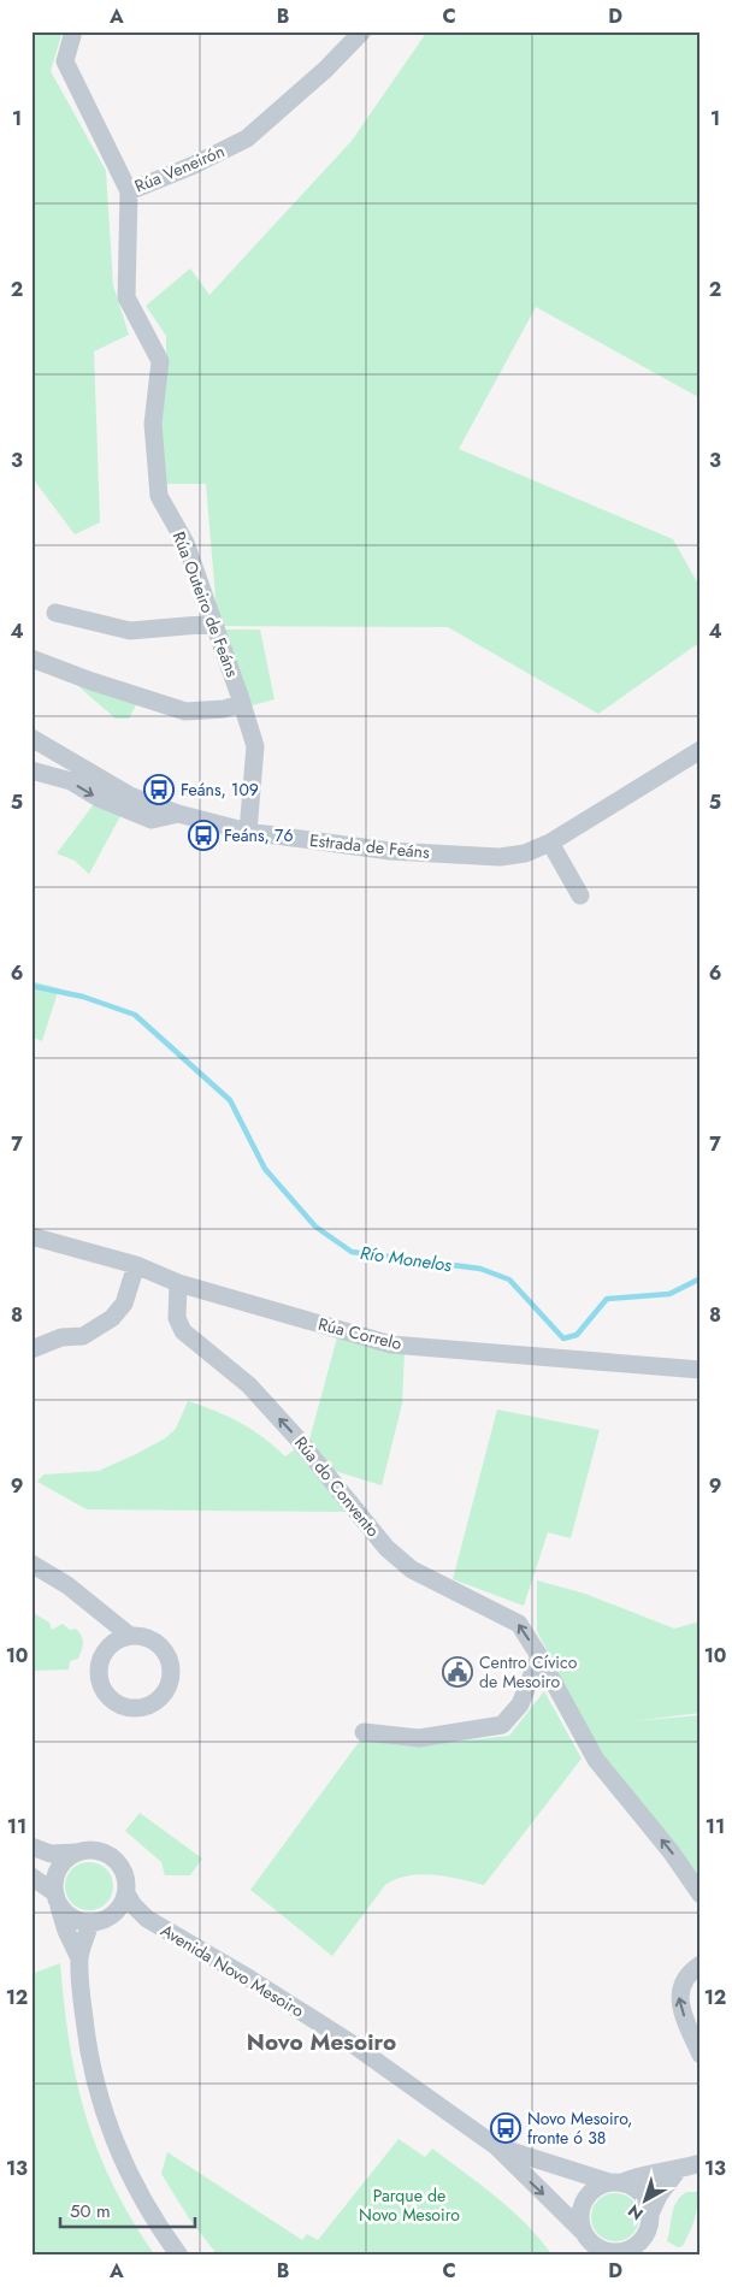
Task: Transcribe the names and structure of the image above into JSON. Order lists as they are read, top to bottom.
{
  "streets": {
    "street": [
      "Rúa Veneirón",
      "Rúa Outeiro de Feáns",
      "Estrada de Feáns",
      "Rúa Correlo",
      "Rúa do Convento",
      "Avenida Novo Mesoiro"
    ]
  },
  "crossings": [
    ["Rúa Veneirón", "Rúa Outeiro de Feáns"],
    ["Rúa Outeiro de Feáns", "Estrada de Feáns"],
    ["Rúa Correlo", "Rúa do Convento"]
  ],
  "one_way": ["Rúa do Convento"],
  "districts": ["Novo Mesoiro"],
  "water": ["Río Monelos"],
  "parks": ["Parque de Novo Mesoiro"],
  "places": {
    "bus stop": ["Feáns, 109", "Feáns, 76", "Novo Mesoiro, fronte ó 38"],
    "public building": ["Centro Cívico de Mesoiro"]
  },
  "scale_bar": "50 m",
  "north": "bottom left",
  "grid": {
    "columns": [
      "A",
      "B",
      "C",
      "D"
    ],
    "rows": [
      "1",
      "2",
      "3",
      "4",
      "5",
      "6",
      "7",
      "8",
      "9",
      "10",
      "11",
      "12",
      "13"
    ]
  }
}
